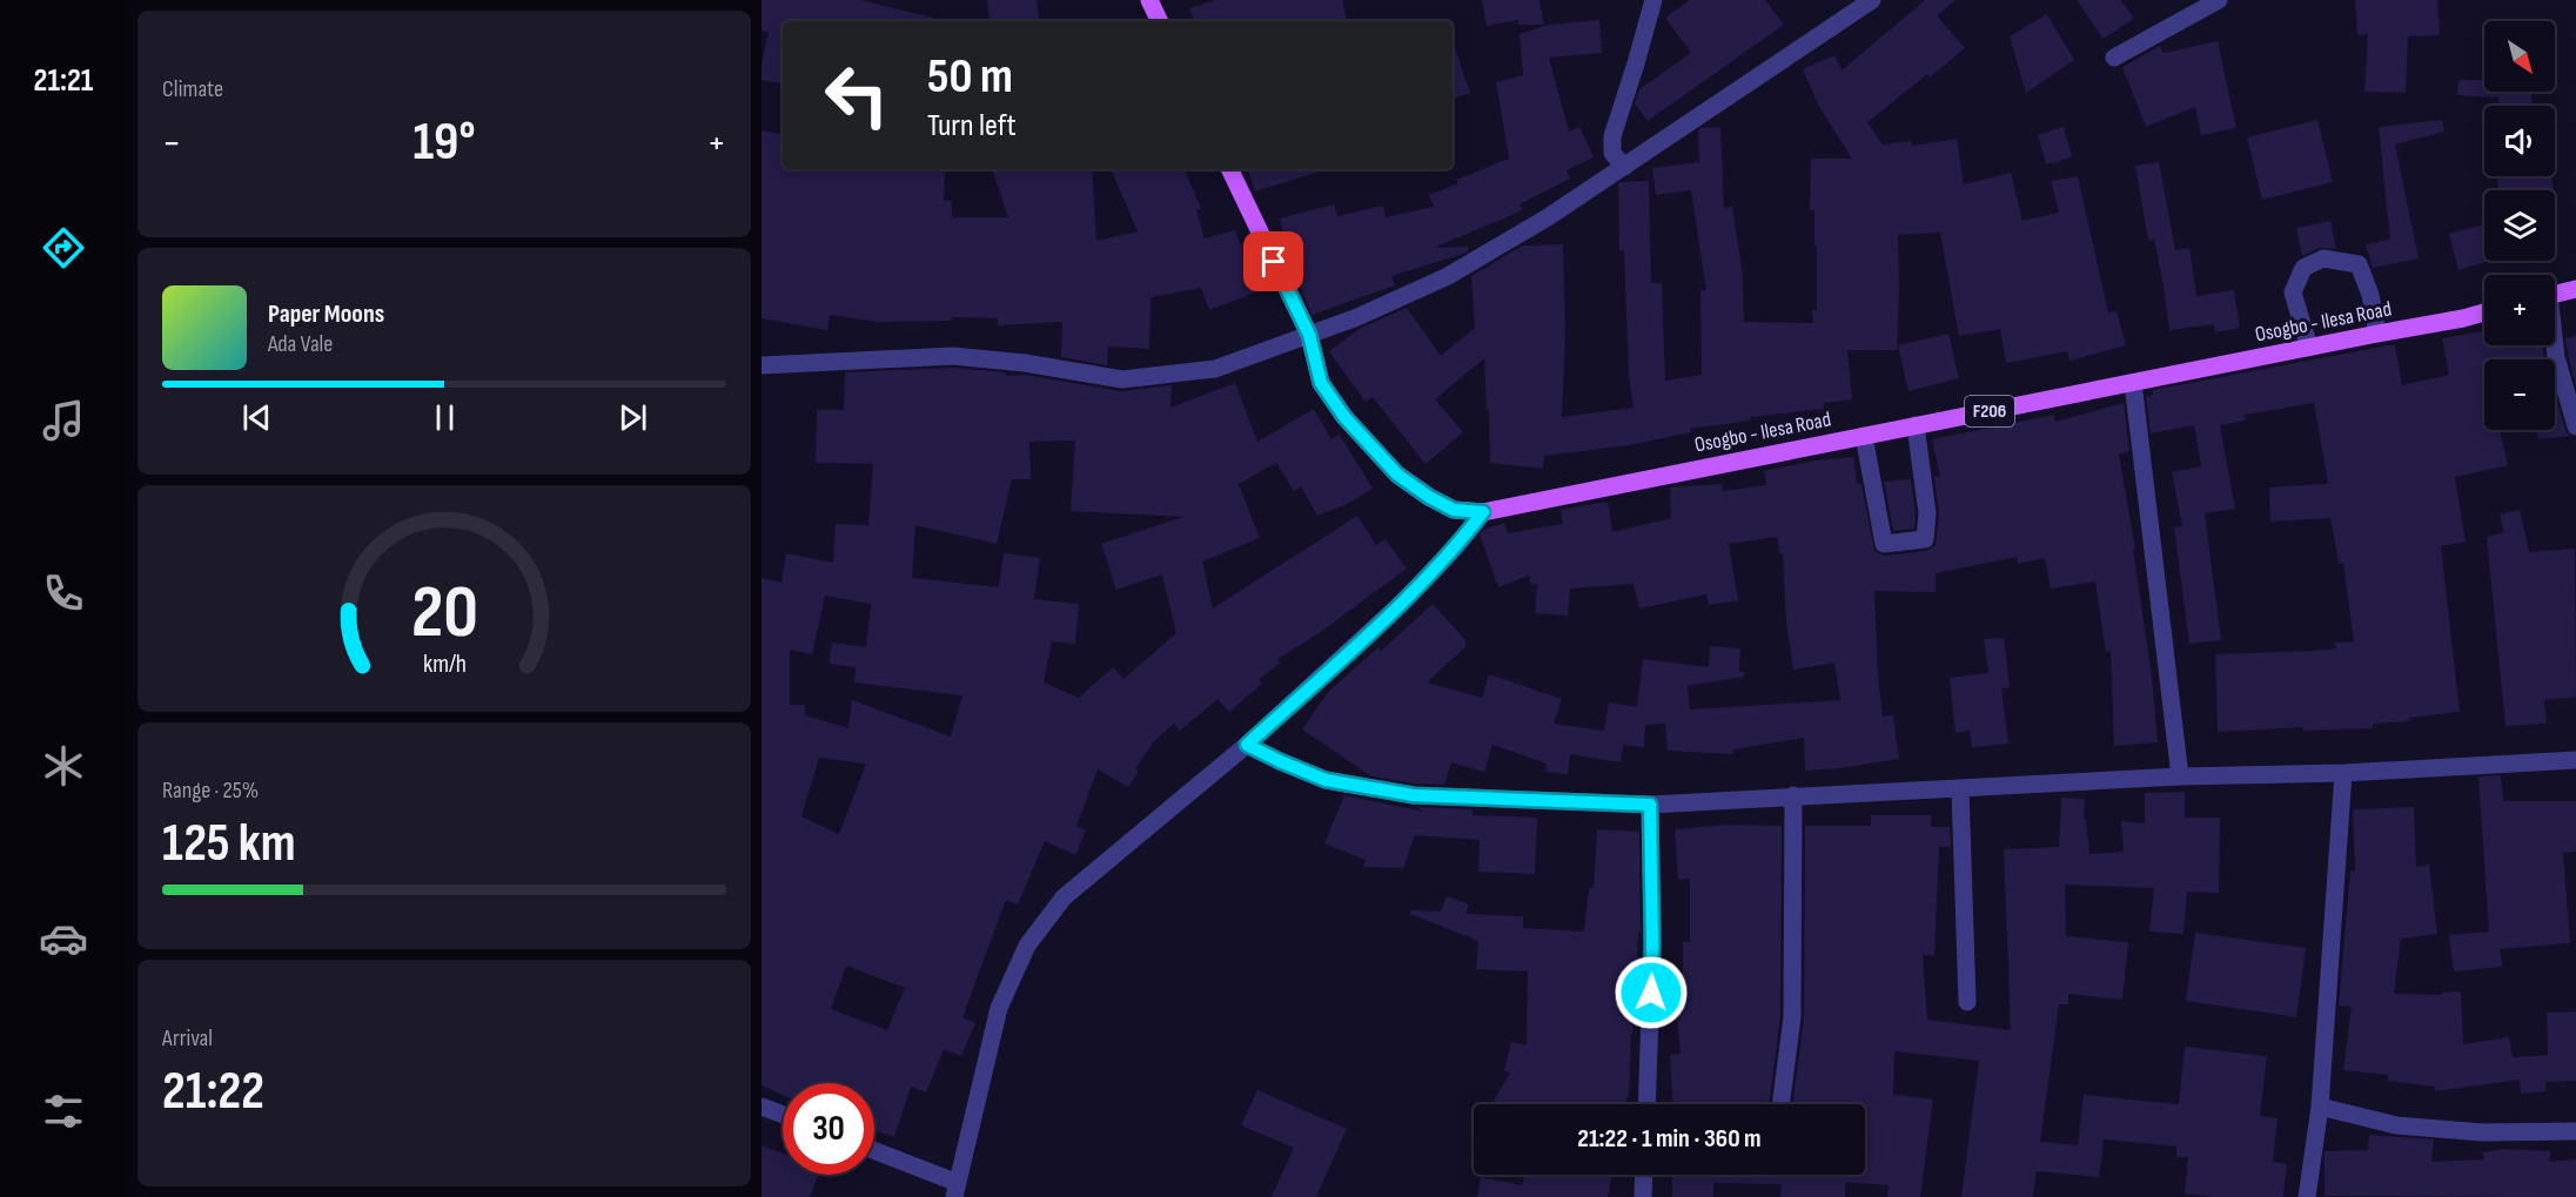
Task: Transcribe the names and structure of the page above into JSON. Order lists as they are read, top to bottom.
{
  "streets": {
    "main road": ["Osogbo - Ilesa Road", "F206"]
  },
  "north": "bottom right",
  "page": {
    "tabs": "21:21",
    "tile": [
      "Climate",
      ["Range · 25%", "125 km"],
      ["Arrival", "21:22"]
    ],
    "map_buttons": ["+", "−"],
    "turn": ["50 m", "Turn left"],
    "heat": ["−", "19°", "+"],
    "song": ["Paper Moons", "Ada Vale"],
    "limit": "30",
    "trip": "21:22 · 1 min · 360 m",
    "gauge": ["20", "km/h"]
  }
}
